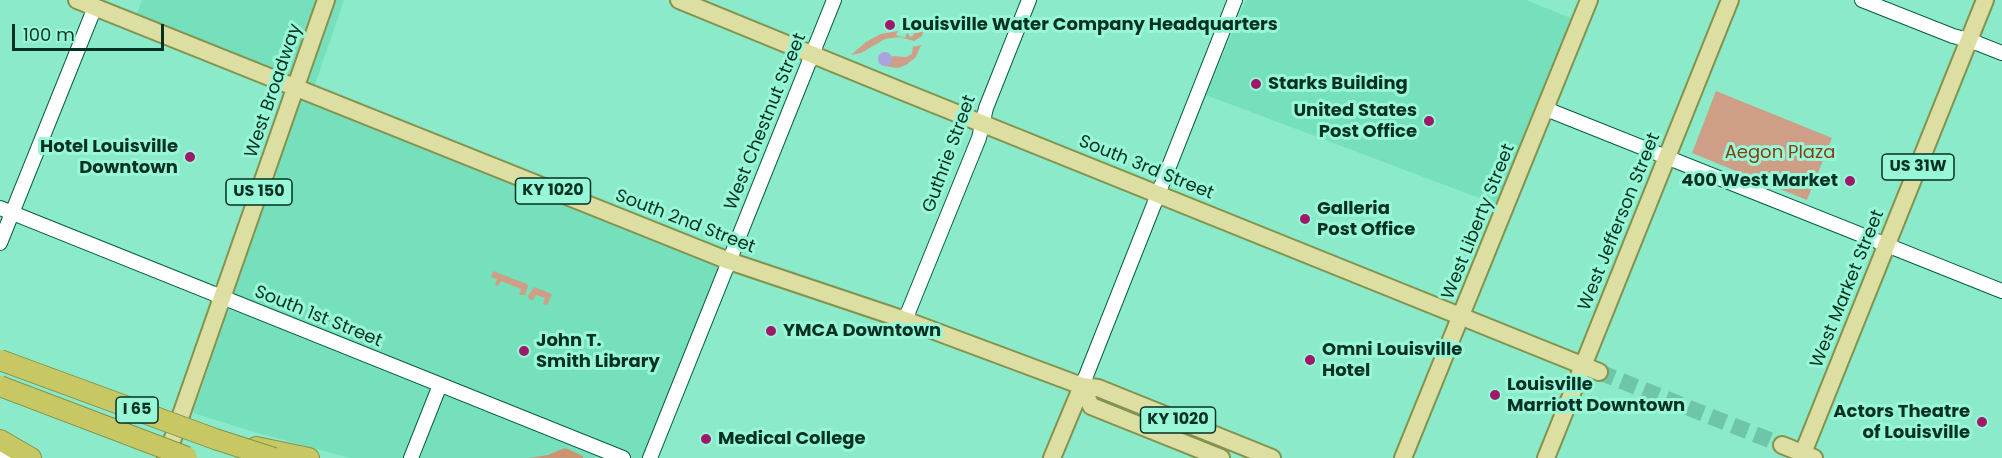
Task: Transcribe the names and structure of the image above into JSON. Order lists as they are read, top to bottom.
{
  "streets": {
    "highway": ["I 65"],
    "main road": [
      "West Broadway",
      "US 31W",
      "South 3rd Street",
      "KY 1020",
      "US 150",
      "South 2nd Street",
      "West Liberty Street",
      "West Jefferson Street",
      "West Market Street"
    ],
    "street": ["West Chestnut Street", "Guthrie Street", "South 1st Street"]
  },
  "crossings": [
    ["West Broadway", "US 150"],
    ["West Broadway", "South 2nd Street"],
    ["West Broadway", "South 1st Street"],
    ["West Chestnut Street", "South 3rd Street"],
    ["West Chestnut Street", "South 2nd Street"],
    ["Guthrie Street", "South 3rd Street"],
    ["Guthrie Street", "South 2nd Street"],
    ["South 3rd Street", "West Liberty Street"],
    ["South 3rd Street", "West Jefferson Street"],
    ["KY 1020", "South 2nd Street"],
    ["US 150", "South 1st Street"]
  ],
  "parks": ["Aegon Plaza"],
  "places": [
    "Louisville Water Company Headquarters",
    "Starks Building",
    "United States Post Office",
    "Hotel Louisville Downtown",
    "400 West Market",
    "Galleria Post Office",
    "YMCA Downtown",
    "John T. Smith Library",
    "Omni Louisville Hotel",
    "Louisville Marriott Downtown",
    "Actors Theatre of Louisville",
    "Medical College"
  ],
  "scale_bar": "100 m"
}
